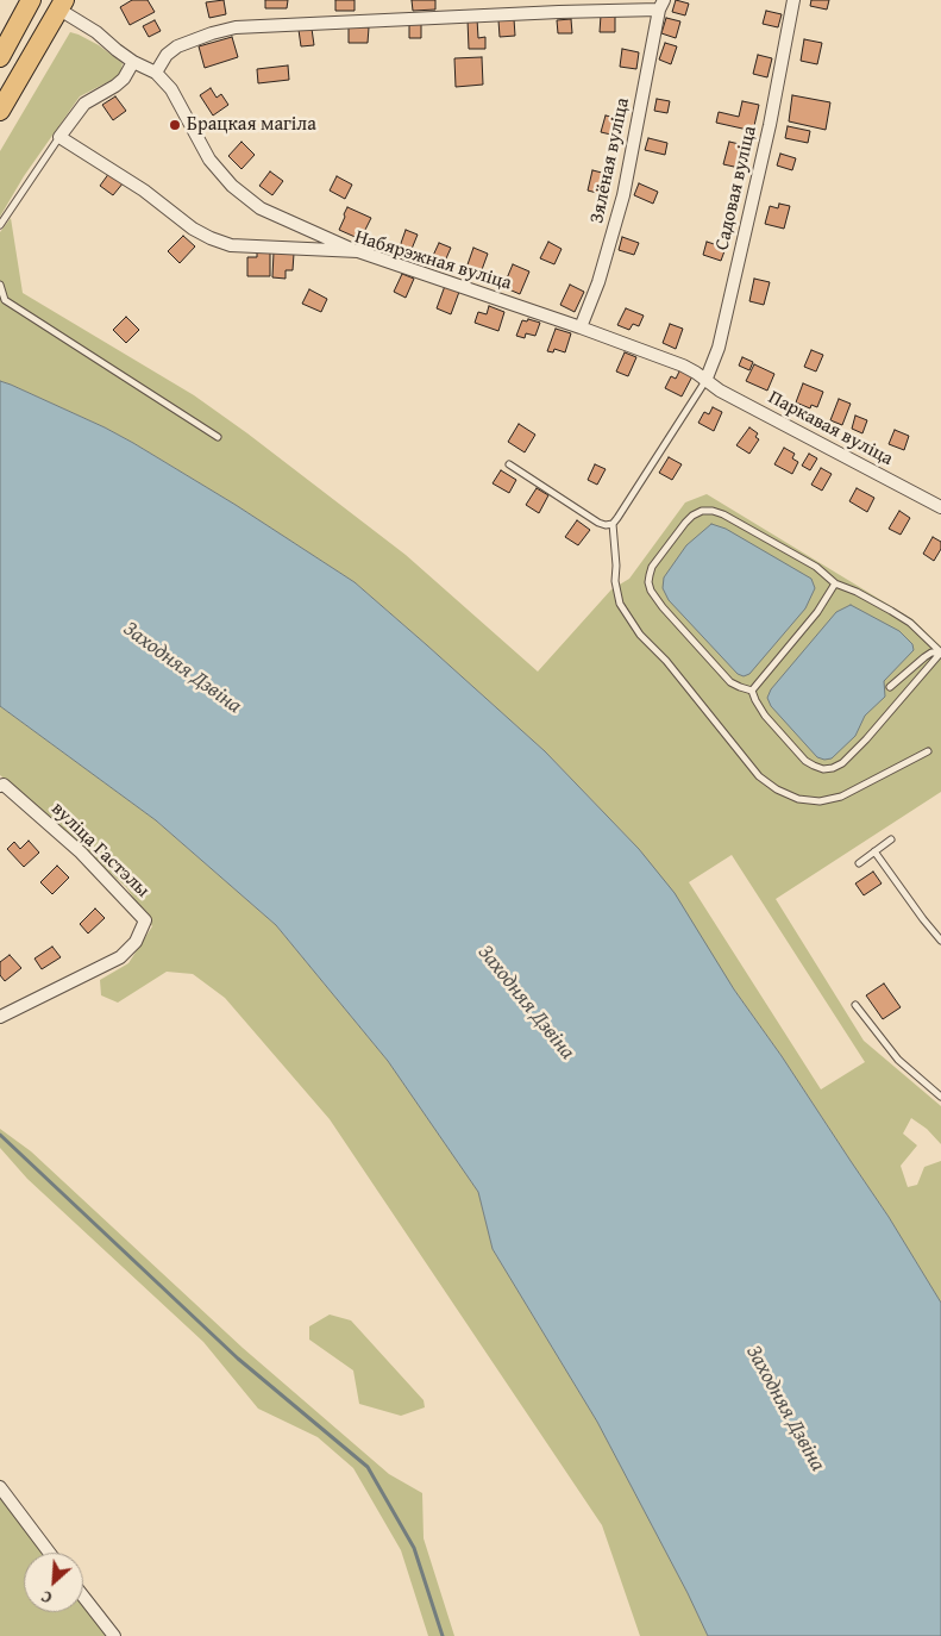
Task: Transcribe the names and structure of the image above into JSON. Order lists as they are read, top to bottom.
{
  "streets": {
    "street": [
      "Зялёная вуліца",
      "Садовая вуліца",
      "Набярэжная вуліца",
      "Паркавая вуліца",
      "вуліца Гастэлы"
    ]
  },
  "crossings": [
    ["Зялёная вуліца", "Набярэжная вуліца"],
    ["Садовая вуліца", "Набярэжная вуліца"],
    ["Садовая вуліца", "Паркавая вуліца"],
    ["Набярэжная вуліца", "Паркавая вуліца"]
  ],
  "water": ["Заходняя Дзвіна"],
  "places": ["Брацкая магіла"],
  "north": "bottom left"
}
